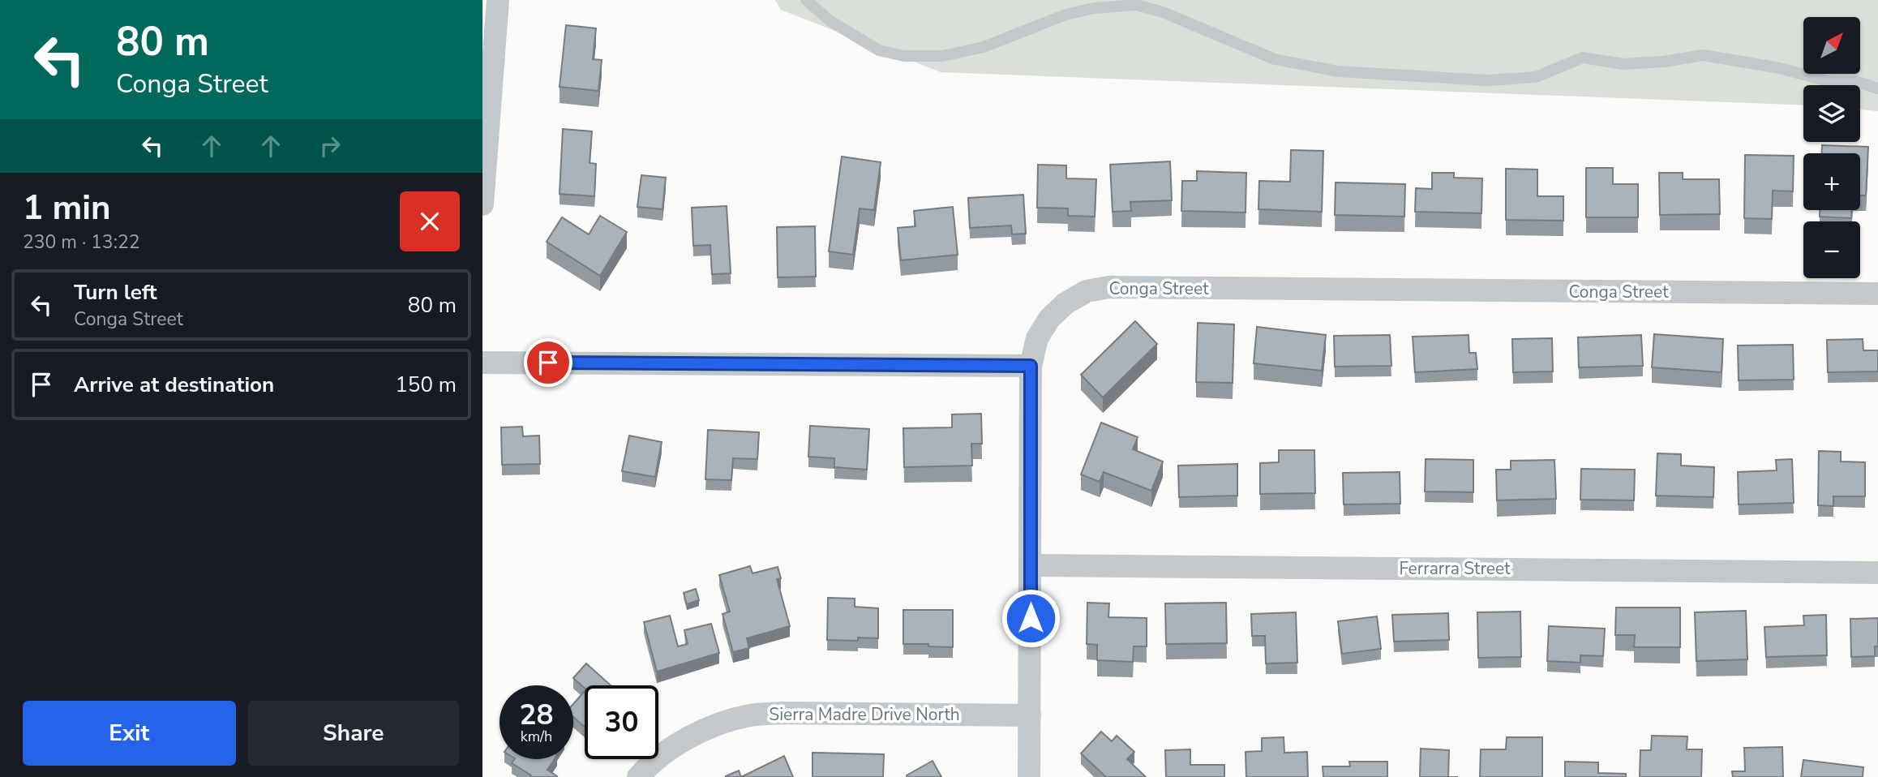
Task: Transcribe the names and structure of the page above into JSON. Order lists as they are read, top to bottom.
{
  "streets": {
    "street": ["Conga Street", "Ferrarra Street", "Sierra Madre Drive North"]
  },
  "crossings": [
    ["Conga Street", "Ferrarra Street"],
    ["Conga Street", "Sierra Madre Drive North"]
  ],
  "north": "top right",
  "page": {
    "turn": ["80 m", "Conga Street"],
    "map_buttons": ["+", "−"],
    "heading": ["1 min", "230 m · 13:22"],
    "list": [
      {
        "name": "Turn left",
        "note": "Conga Street",
        "value": "80 m"
      },
      {
        "name": "Arrive at destination",
        "value": "150 m"
      }
    ],
    "speed": "28 km/h",
    "limit": "30",
    "buttons": ["Exit", "Share"]
  }
}
